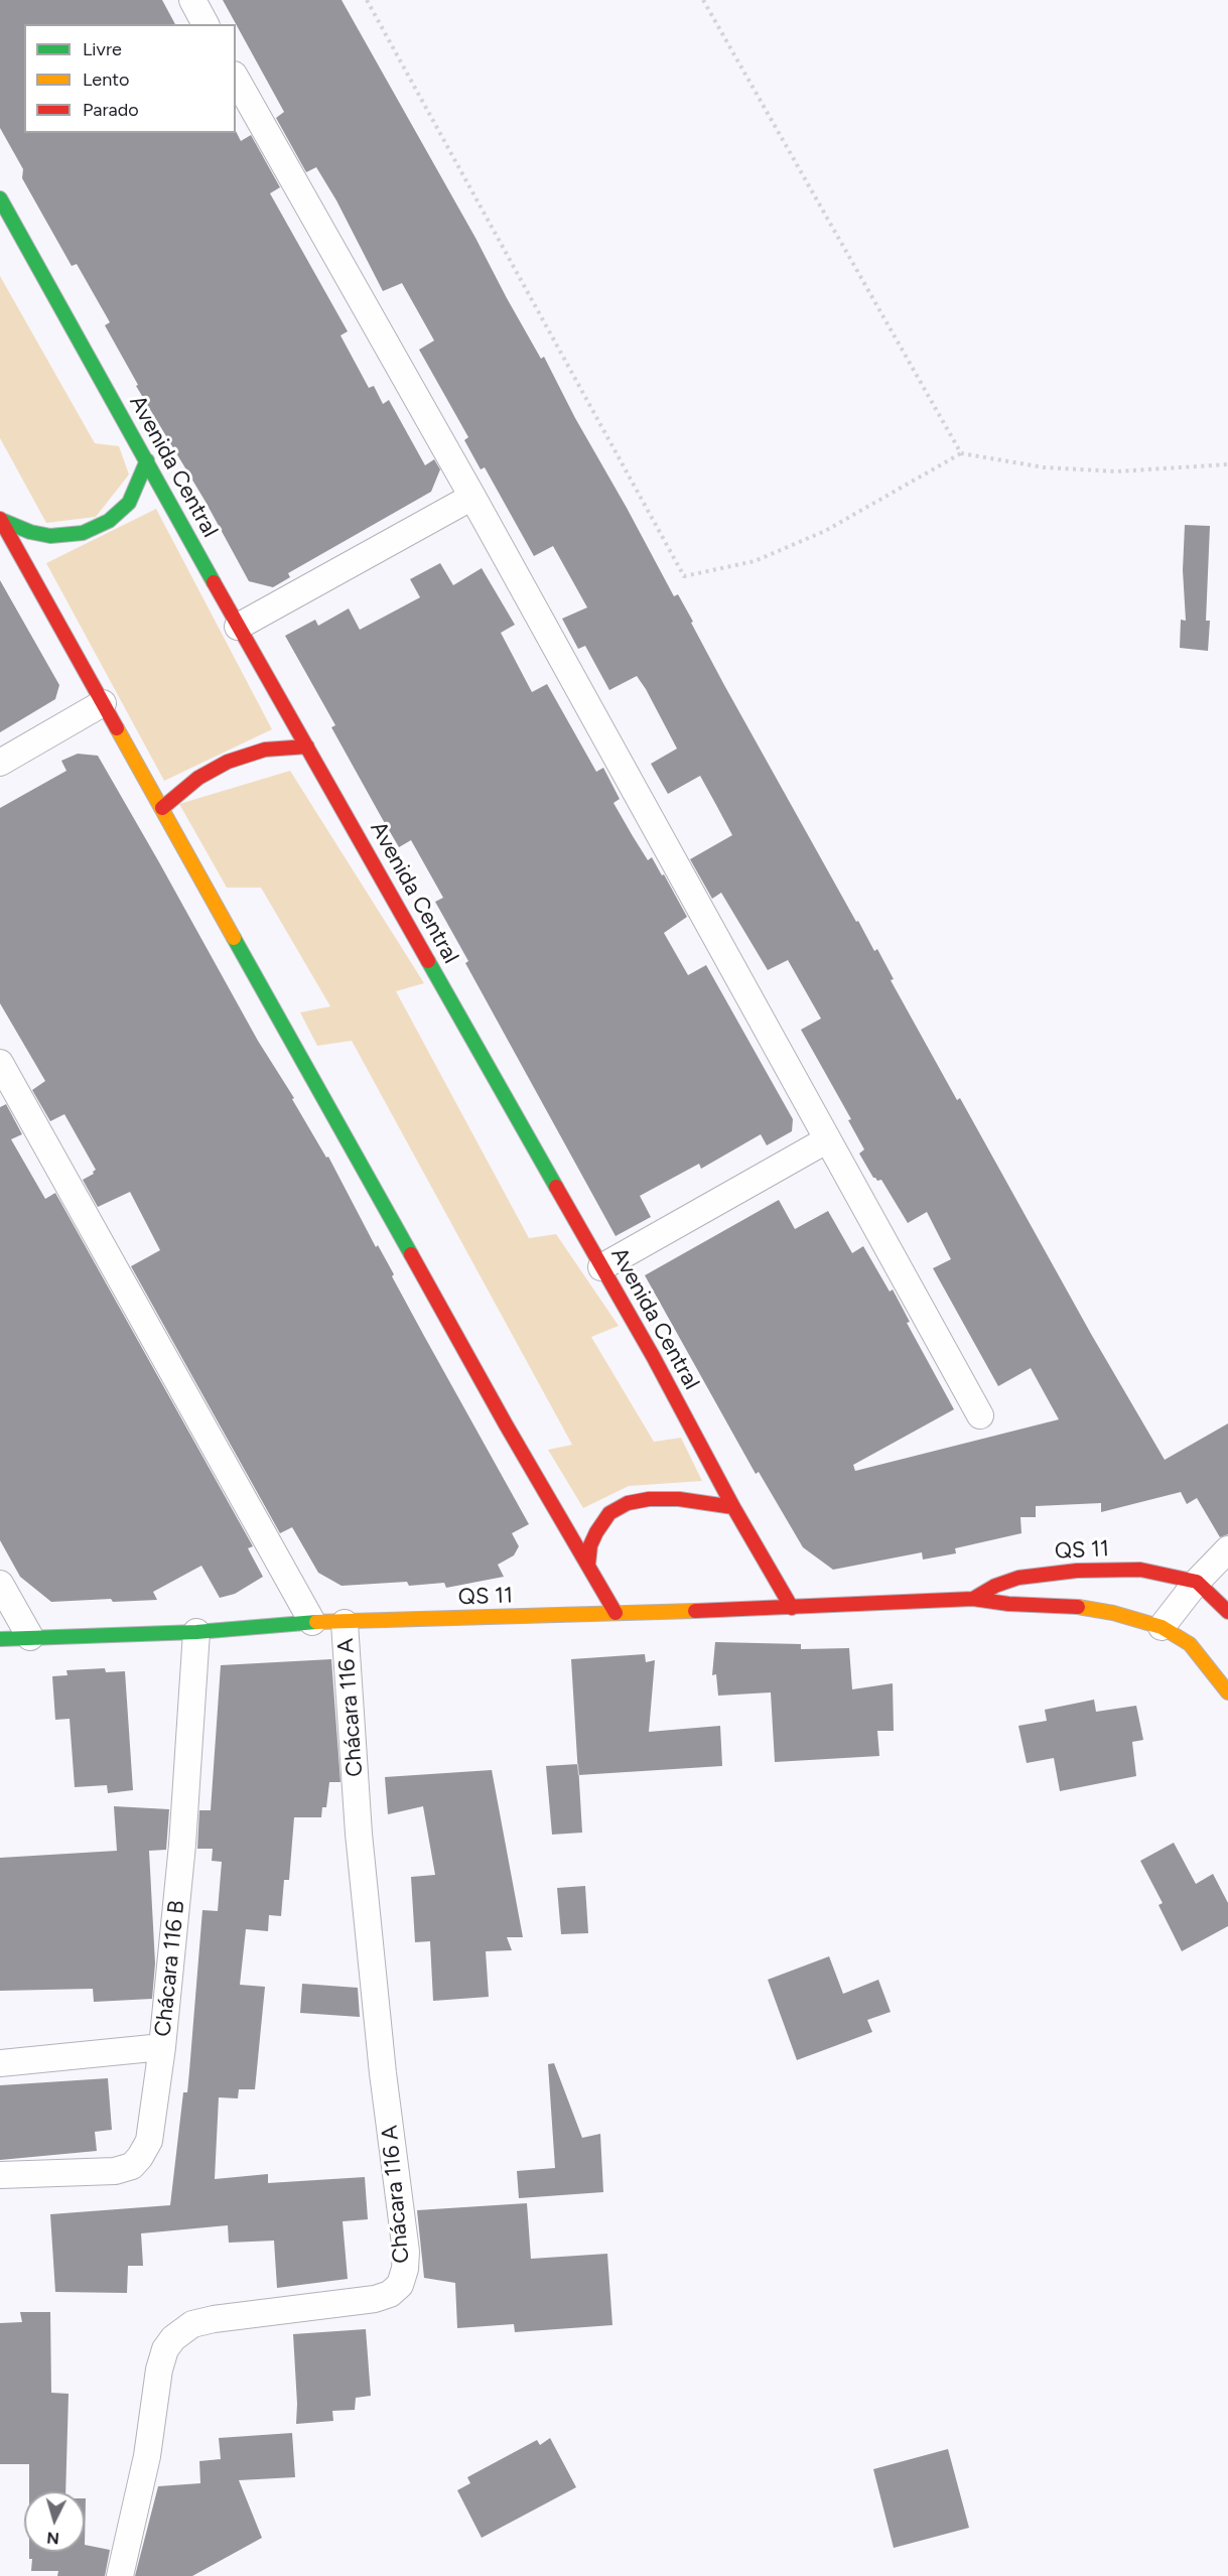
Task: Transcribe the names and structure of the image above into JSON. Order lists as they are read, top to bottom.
{
  "streets": {
    "street": [
      "Avenida Central",
      "QS 11",
      "Chácara 116 A",
      "Chácara 116 B"
    ]
  },
  "crossings": [
    ["Avenida Central", "QS 11"],
    ["QS 11", "Chácara 116 A"],
    ["QS 11", "Chácara 116 B"]
  ],
  "legend": ["Livre", "Lento", "Parado"],
  "north": "bottom"
}
